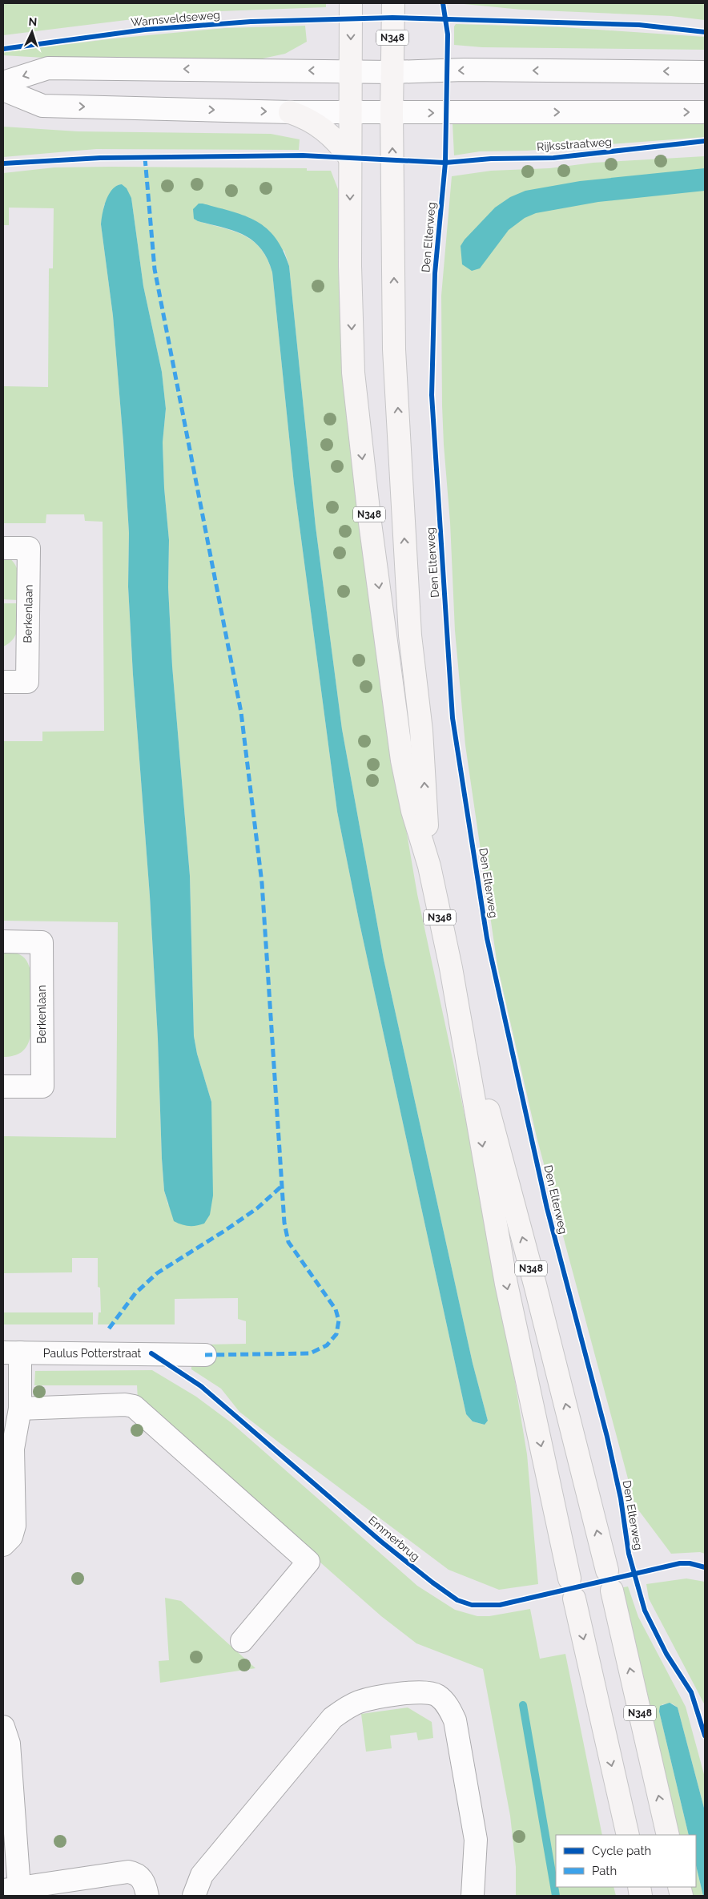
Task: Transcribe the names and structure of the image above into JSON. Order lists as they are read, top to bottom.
{
  "streets": {
    "main road": ["N348"],
    "street": ["Berkenlaan", "Paulus Potterstraat"],
    "cycle path": [
      "Warnsveldseweg",
      "Rijksstraatweg",
      "Den Elterweg",
      "Emmerbrug"
    ]
  },
  "legend": ["Cycle path", "Path"],
  "north": "top"
}
